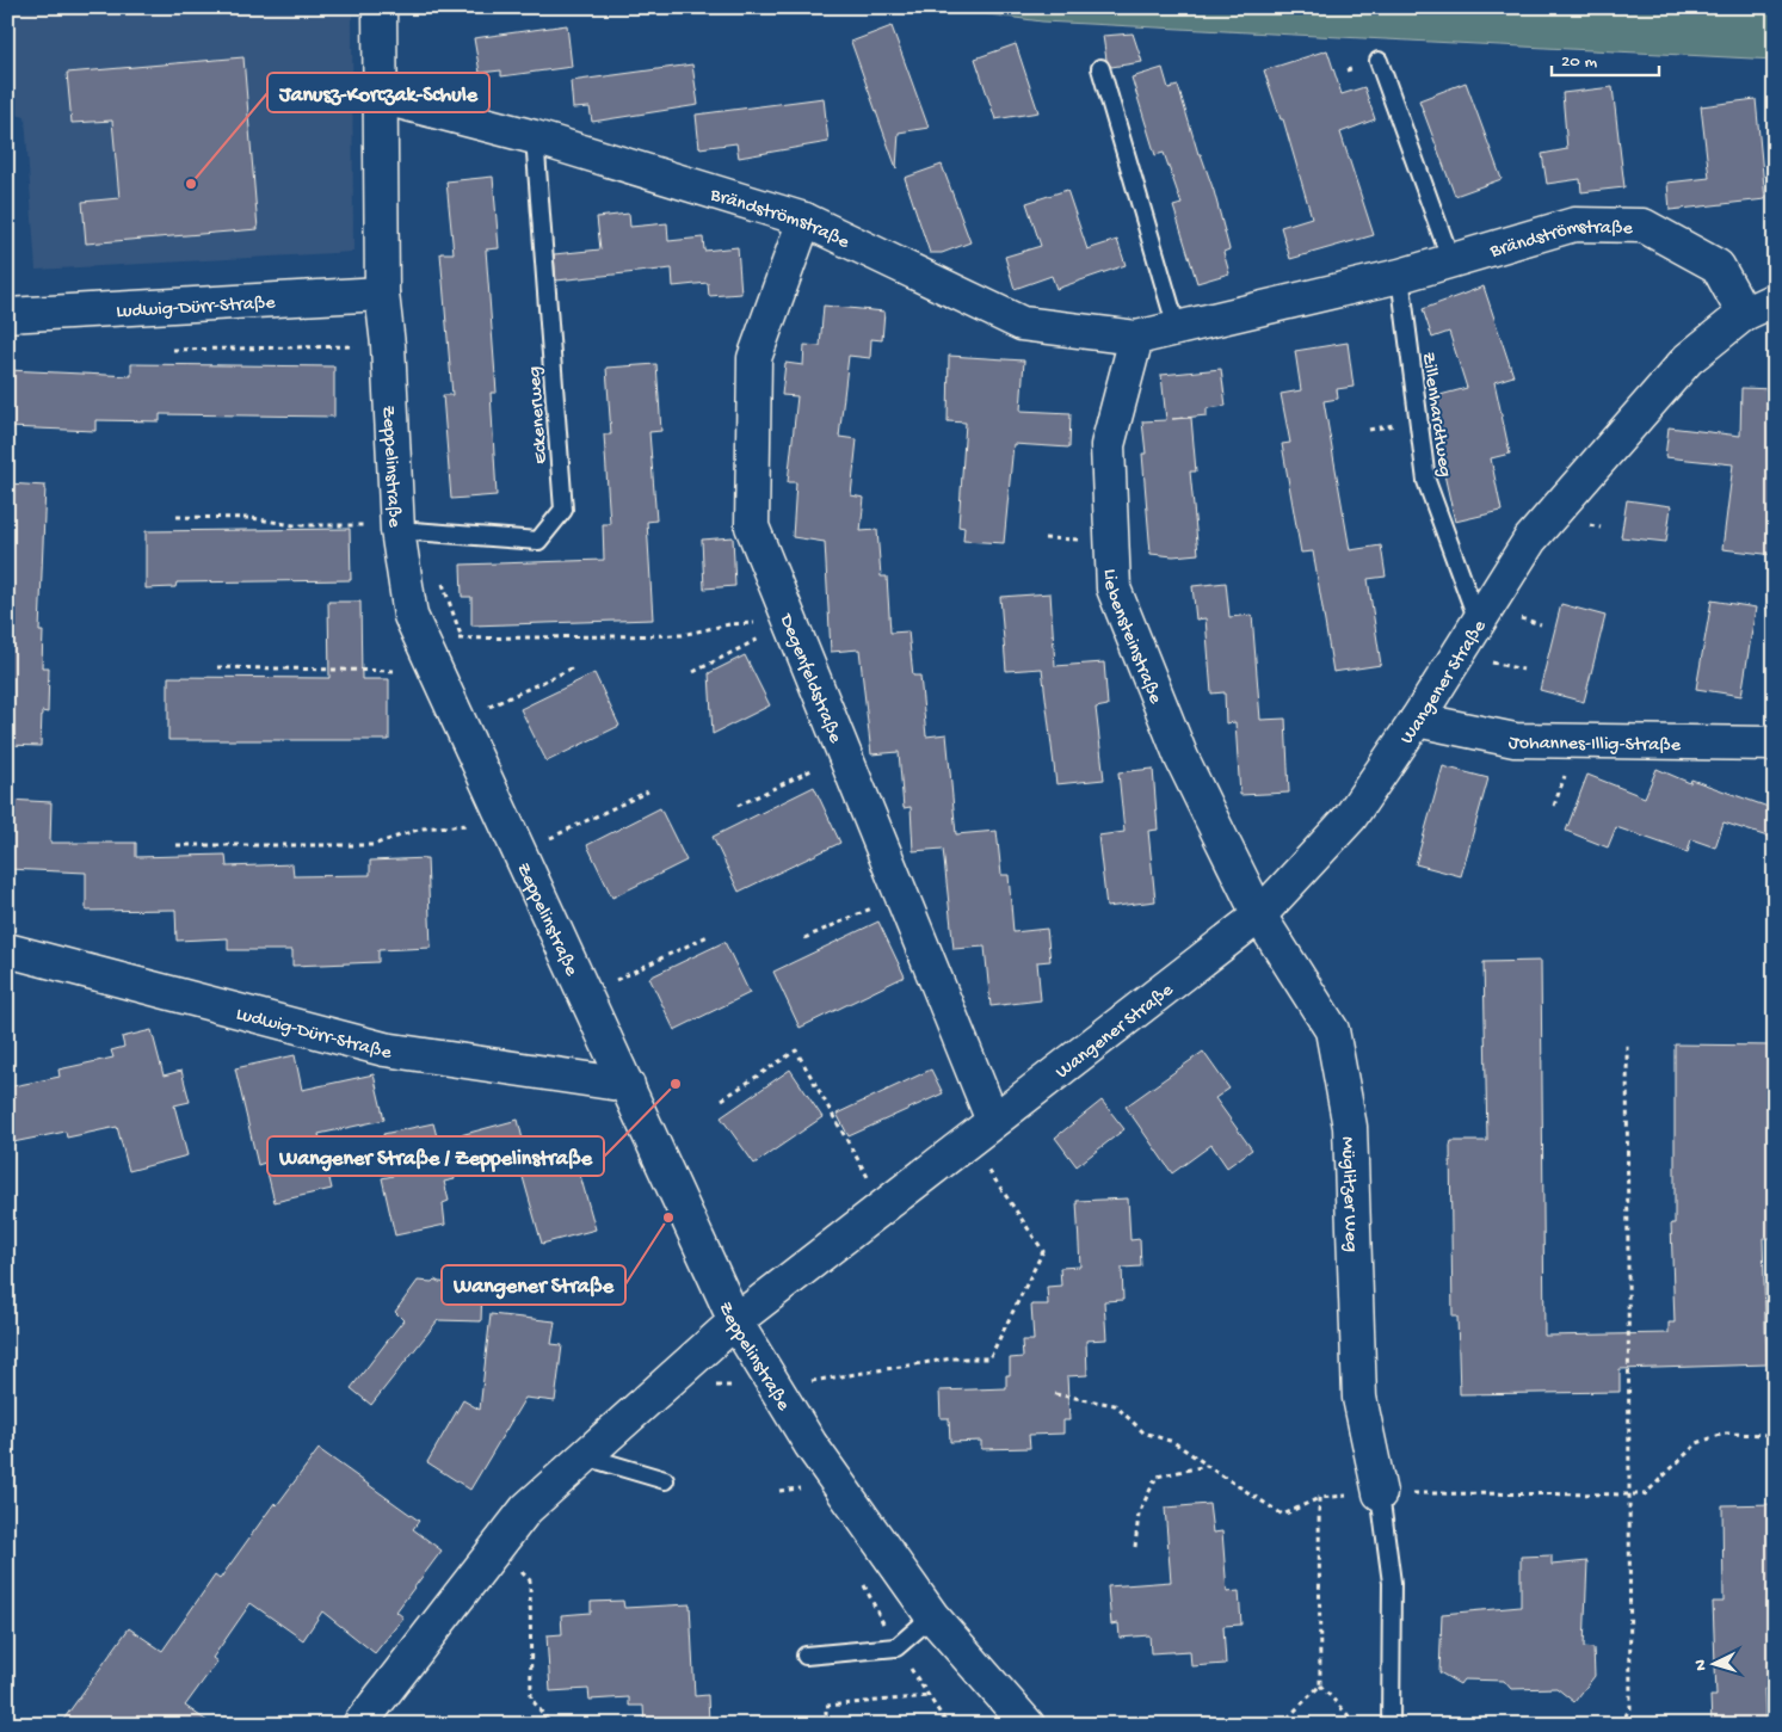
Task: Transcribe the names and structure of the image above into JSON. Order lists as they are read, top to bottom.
{
  "streets": {
    "street": [
      "Brändströmstraße",
      "Ludwig-Dürr-Straße",
      "Zeppelinstraße",
      "Liebensteinstraße",
      "Degenfeldstraße",
      "Wangener Straße",
      "Johannes-Illig-Straße",
      "Müglitzer Weg"
    ],
    "lane": ["Zillenhardtweg", "Eckenerweg"]
  },
  "crossings": [
    ["Brändströmstraße", "Zillenhardtweg"],
    ["Brändströmstraße", "Eckenerweg"],
    ["Brändströmstraße", "Zeppelinstraße"],
    ["Brändströmstraße", "Liebensteinstraße"],
    ["Brändströmstraße", "Degenfeldstraße"],
    ["Brändströmstraße", "Wangener Straße"],
    ["Ludwig-Dürr-Straße", "Zeppelinstraße"],
    ["Zillenhardtweg", "Wangener Straße"],
    ["Eckenerweg", "Zeppelinstraße"],
    ["Zeppelinstraße", "Wangener Straße"],
    ["Liebensteinstraße", "Wangener Straße"],
    ["Liebensteinstraße", "Müglitzer Weg"],
    ["Degenfeldstraße", "Wangener Straße"],
    ["Wangener Straße", "Johannes-Illig-Straße"],
    ["Wangener Straße", "Müglitzer Weg"]
  ],
  "places": ["Janusz-Korczak-Schule", "Wangener Straße / Zeppelinstraße", "Wangener Straße"],
  "scale_bar": "20 m",
  "north": "left"
}
